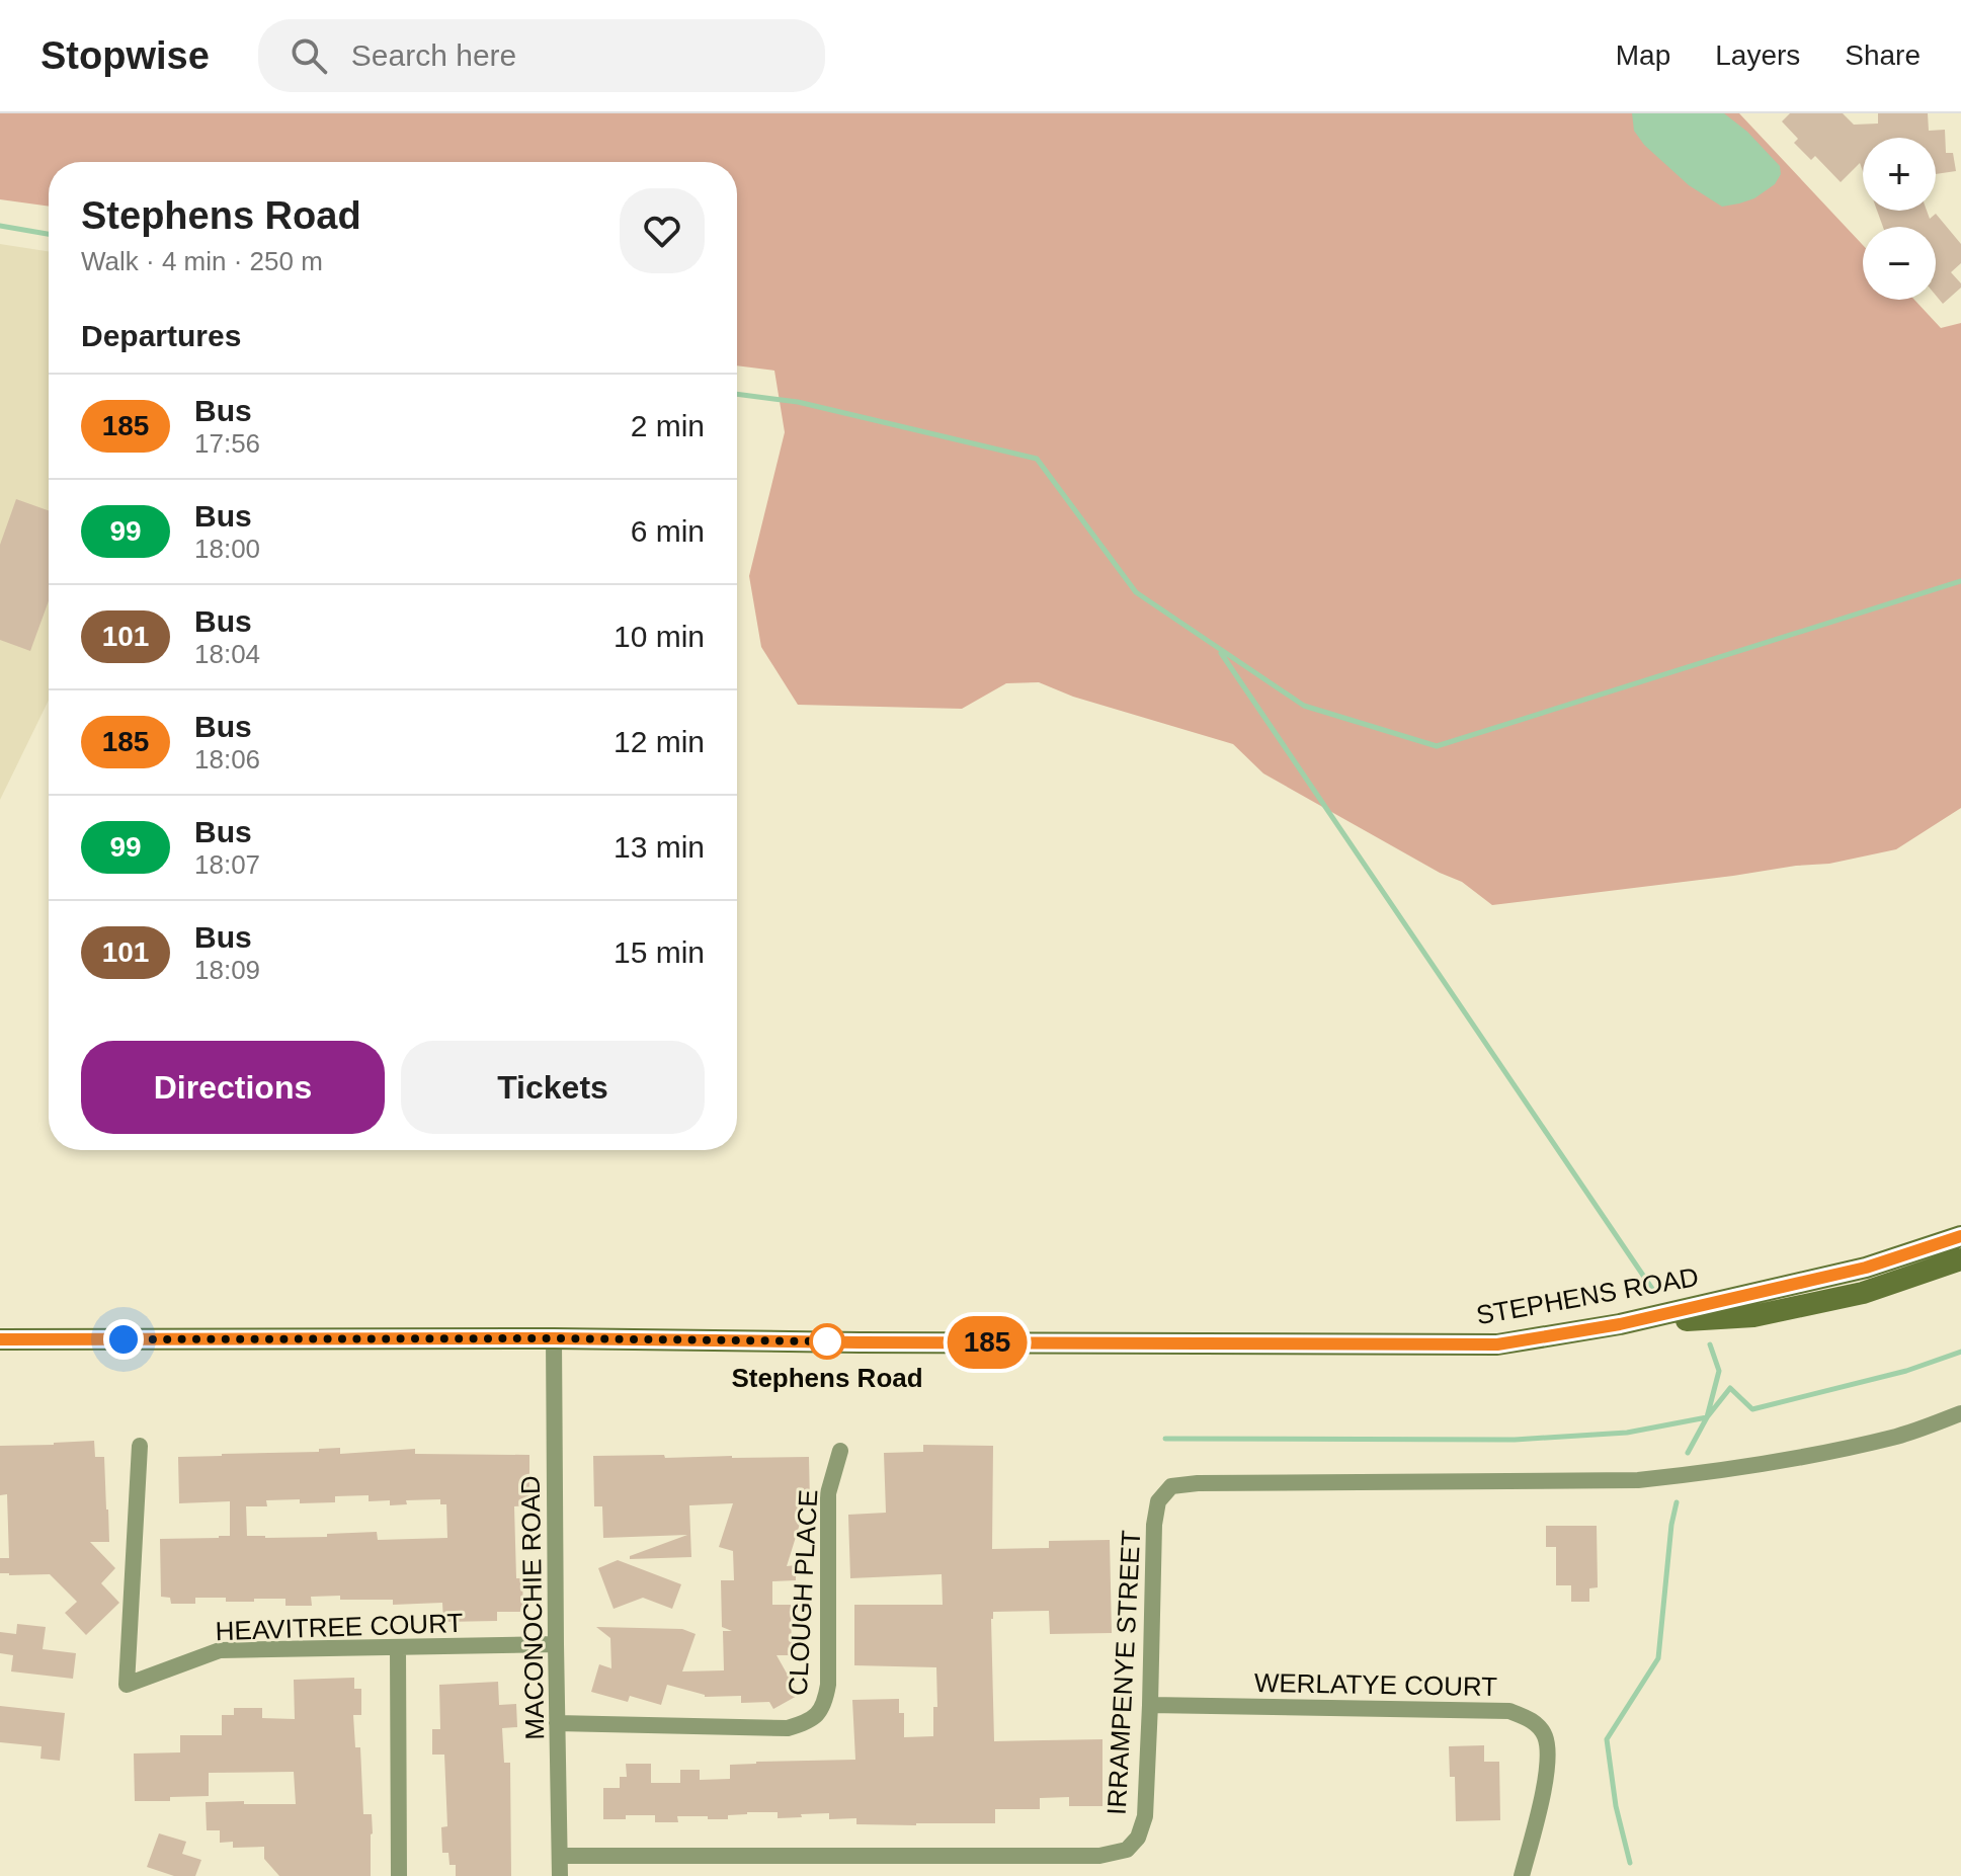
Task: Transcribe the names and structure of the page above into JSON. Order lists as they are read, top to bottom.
{
  "streets": {
    "street": [
      "STEPHENS ROAD",
      "CLOUGH PLACE",
      "MACONOCHIE ROAD",
      "HEAVITREE COURT",
      "IRRAMPENYE STREET",
      "WERLATYE COURT"
    ]
  },
  "crossings": [
    ["STEPHENS ROAD", "MACONOCHIE ROAD"],
    ["CLOUGH PLACE", "MACONOCHIE ROAD"],
    ["MACONOCHIE ROAD", "HEAVITREE COURT"],
    ["MACONOCHIE ROAD", "IRRAMPENYE STREET"],
    ["IRRAMPENYE STREET", "WERLATYE COURT"]
  ],
  "places": ["Stephens Road"],
  "lines": ["bus line 185"],
  "page": {
    "header": "Stopwise",
    "search": "Search here",
    "nav": ["Map", "Layers", "Share"],
    "on_map": "185",
    "map_buttons": ["+", "−"],
    "heading": [
      ["Stephens Road", "Walk · 4 min · 250 m"],
      "Departures"
    ],
    "list": [
      {
        "mark": "185",
        "name": "Bus",
        "note": "17:56",
        "value": "2 min"
      },
      {
        "mark": "99",
        "name": "Bus",
        "note": "18:00",
        "value": "6 min"
      },
      {
        "mark": "101",
        "name": "Bus",
        "note": "18:04",
        "value": "10 min"
      },
      {
        "mark": "185",
        "name": "Bus",
        "note": "18:06",
        "value": "12 min"
      },
      {
        "mark": "99",
        "name": "Bus",
        "note": "18:07",
        "value": "13 min"
      },
      {
        "mark": "101",
        "name": "Bus",
        "note": "18:09",
        "value": "15 min"
      }
    ],
    "buttons": ["Directions", "Tickets"]
  }
}
